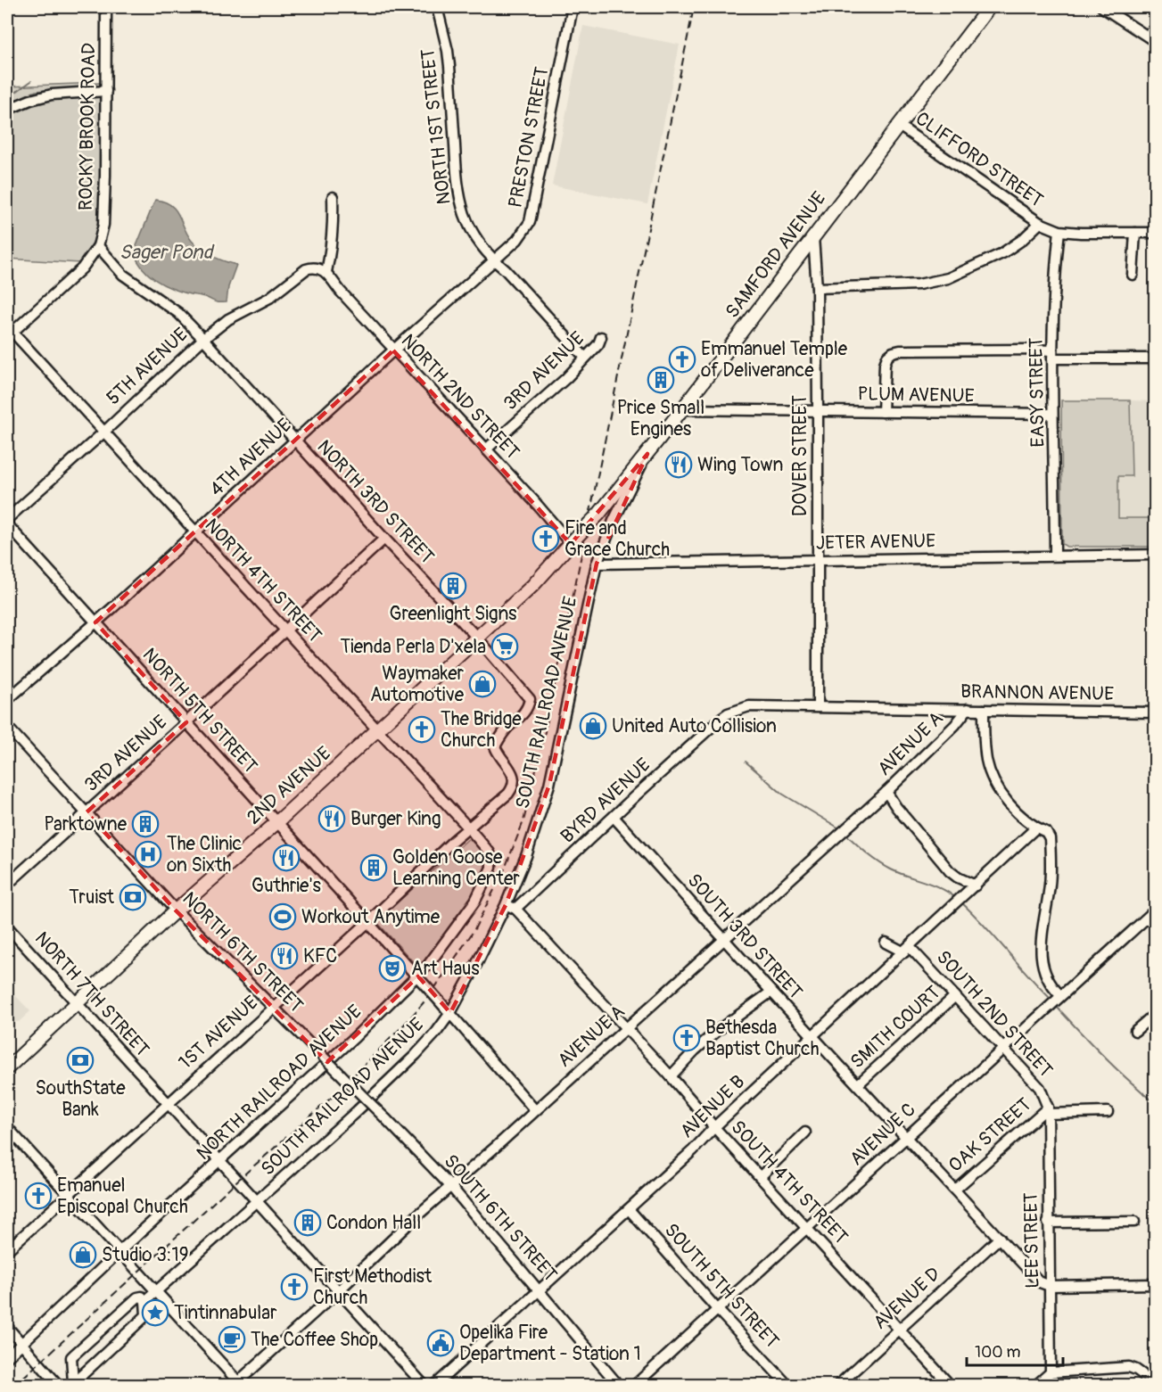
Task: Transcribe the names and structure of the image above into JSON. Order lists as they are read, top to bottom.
{
  "streets": {
    "main road": ["SAMFORD AVENUE", "2ND AVENUE"],
    "street": [
      "ROCKY BROOK ROAD",
      "NORTH 1ST STREET",
      "PRESTON STREET",
      "CLIFFORD STREET",
      "5TH AVENUE",
      "3RD AVENUE",
      "EASY STREET",
      "PLUM AVENUE",
      "NORTH 2ND STREET",
      "DOVER STREET",
      "4TH AVENUE",
      "NORTH 3RD STREET",
      "JETER AVENUE",
      "NORTH 4TH STREET",
      "BRANNON AVENUE",
      "SOUTH RAILROAD AVENUE",
      "NORTH 5TH STREET",
      "AVENUE A",
      "BYRD AVENUE",
      "SOUTH 3RD STREET",
      "NORTH 6TH STREET",
      "NORTH 7TH STREET",
      "SOUTH 2ND STREET",
      "SMITH COURT",
      "1ST AVENUE",
      "NORTH RAILROAD AVENUE",
      "AVENUE B",
      "AVENUE C",
      "OAK STREET",
      "SOUTH 4TH STREET",
      "SOUTH 6TH STREET",
      "LEE STREET",
      "SOUTH 5TH STREET",
      "AVENUE D"
    ]
  },
  "crossings": [
    ["ROCKY BROOK ROAD", "NORTH 3RD STREET"],
    ["NORTH 1ST STREET", "PRESTON STREET"],
    ["NORTH 1ST STREET", "3RD AVENUE"],
    ["NORTH 1ST STREET", "4TH AVENUE"],
    ["PRESTON STREET", "4TH AVENUE"],
    ["CLIFFORD STREET", "SAMFORD AVENUE"],
    ["CLIFFORD STREET", "EASY STREET"],
    ["SAMFORD AVENUE", "PLUM AVENUE"],
    ["SAMFORD AVENUE", "DOVER STREET"],
    ["SAMFORD AVENUE", "SOUTH RAILROAD AVENUE"],
    ["SAMFORD AVENUE", "2ND AVENUE"],
    ["5TH AVENUE", "NORTH 2ND STREET"],
    ["5TH AVENUE", "NORTH 3RD STREET"],
    ["5TH AVENUE", "NORTH 4TH STREET"],
    ["3RD AVENUE", "NORTH 2ND STREET"],
    ["3RD AVENUE", "NORTH 3RD STREET"],
    ["3RD AVENUE", "NORTH 4TH STREET"],
    ["3RD AVENUE", "NORTH 5TH STREET"],
    ["3RD AVENUE", "NORTH 6TH STREET"],
    ["EASY STREET", "PLUM AVENUE"],
    ["EASY STREET", "JETER AVENUE"],
    ["PLUM AVENUE", "DOVER STREET"],
    ["NORTH 2ND STREET", "4TH AVENUE"],
    ["NORTH 2ND STREET", "2ND AVENUE"],
    ["DOVER STREET", "JETER AVENUE"],
    ["DOVER STREET", "BRANNON AVENUE"],
    ["4TH AVENUE", "NORTH 3RD STREET"],
    ["4TH AVENUE", "NORTH 4TH STREET"],
    ["4TH AVENUE", "NORTH 5TH STREET"],
    ["NORTH 3RD STREET", "2ND AVENUE"],
    ["NORTH 3RD STREET", "1ST AVENUE"],
    ["JETER AVENUE", "SOUTH RAILROAD AVENUE"],
    ["NORTH 4TH STREET", "2ND AVENUE"],
    ["NORTH 4TH STREET", "1ST AVENUE"],
    ["NORTH 4TH STREET", "NORTH RAILROAD AVENUE"],
    ["BRANNON AVENUE", "AVENUE A"],
    ["BRANNON AVENUE", "BYRD AVENUE"],
    ["SOUTH RAILROAD AVENUE", "NORTH 5TH STREET"],
    ["SOUTH RAILROAD AVENUE", "BYRD AVENUE"],
    ["SOUTH RAILROAD AVENUE", "NORTH 7TH STREET"],
    ["SOUTH RAILROAD AVENUE", "SOUTH 4TH STREET"],
    ["NORTH 5TH STREET", "2ND AVENUE"],
    ["NORTH 5TH STREET", "1ST AVENUE"],
    ["NORTH 5TH STREET", "NORTH RAILROAD AVENUE"],
    ["AVENUE A", "SOUTH 3RD STREET"],
    ["AVENUE A", "NORTH 7TH STREET"],
    ["AVENUE A", "SOUTH 4TH STREET"],
    ["AVENUE A", "SOUTH 6TH STREET"],
    ["2ND AVENUE", "NORTH 6TH STREET"],
    ["2ND AVENUE", "NORTH 7TH STREET"],
    ["BYRD AVENUE", "SOUTH 3RD STREET"],
    ["BYRD AVENUE", "SOUTH 4TH STREET"],
    ["SOUTH 3RD STREET", "SMITH COURT"],
    ["SOUTH 3RD STREET", "AVENUE B"],
    ["SOUTH 3RD STREET", "AVENUE C"],
    ["SOUTH 3RD STREET", "OAK STREET"],
    ["SOUTH 3RD STREET", "LEE STREET"],
    ["SOUTH 3RD STREET", "AVENUE D"],
    ["NORTH 6TH STREET", "1ST AVENUE"],
    ["NORTH 6TH STREET", "SOUTH 6TH STREET"],
    ["NORTH 7TH STREET", "1ST AVENUE"],
    ["NORTH 7TH STREET", "NORTH RAILROAD AVENUE"],
    ["SOUTH 2ND STREET", "SMITH COURT"],
    ["SOUTH 2ND STREET", "AVENUE B"],
    ["SOUTH 2ND STREET", "AVENUE C"],
    ["SOUTH 2ND STREET", "OAK STREET"],
    ["SOUTH 2ND STREET", "LEE STREET"],
    ["AVENUE B", "SOUTH 4TH STREET"],
    ["AVENUE B", "SOUTH 6TH STREET"],
    ["AVENUE B", "SOUTH 5TH STREET"],
    ["AVENUE C", "SOUTH 4TH STREET"],
    ["AVENUE C", "SOUTH 5TH STREET"],
    ["OAK STREET", "LEE STREET"],
    ["SOUTH 4TH STREET", "AVENUE D"]
  ],
  "water": ["Sager Pond"],
  "places": {
    "church": [
      "Emmanuel Temple of Deliverance",
      "Fire and Grace Church",
      "The Bridge Church",
      "Bethesda Baptist Church",
      "Emanuel Episcopal Church",
      "First Methodist Church"
    ],
    "building": [
      "Price Small Engines",
      "Greenlight Signs",
      "Parktowne",
      "Golden Goose Learning Center",
      "Condon Hall"
    ],
    "restaurant": [
      "Wing Town",
      "Burger King",
      "Guthrie's",
      "KFC"
    ],
    "supermarket": ["Tienda Perla D'xela"],
    "shop": ["Waymaker Automotive", "United Auto Collision", "Studio 3:19"],
    "hospital": ["The Clinic on Sixth"],
    "bank": ["Truist", "SouthState Bank"],
    "sports": ["Workout Anytime"],
    "theatre": ["Art Haus"],
    "place": ["Tintinnabular"],
    "cafe": ["The Coffee Shop"],
    "public building": ["Opelika Fire Department - Station 1"]
  },
  "scale_bar": "100 m"
}
